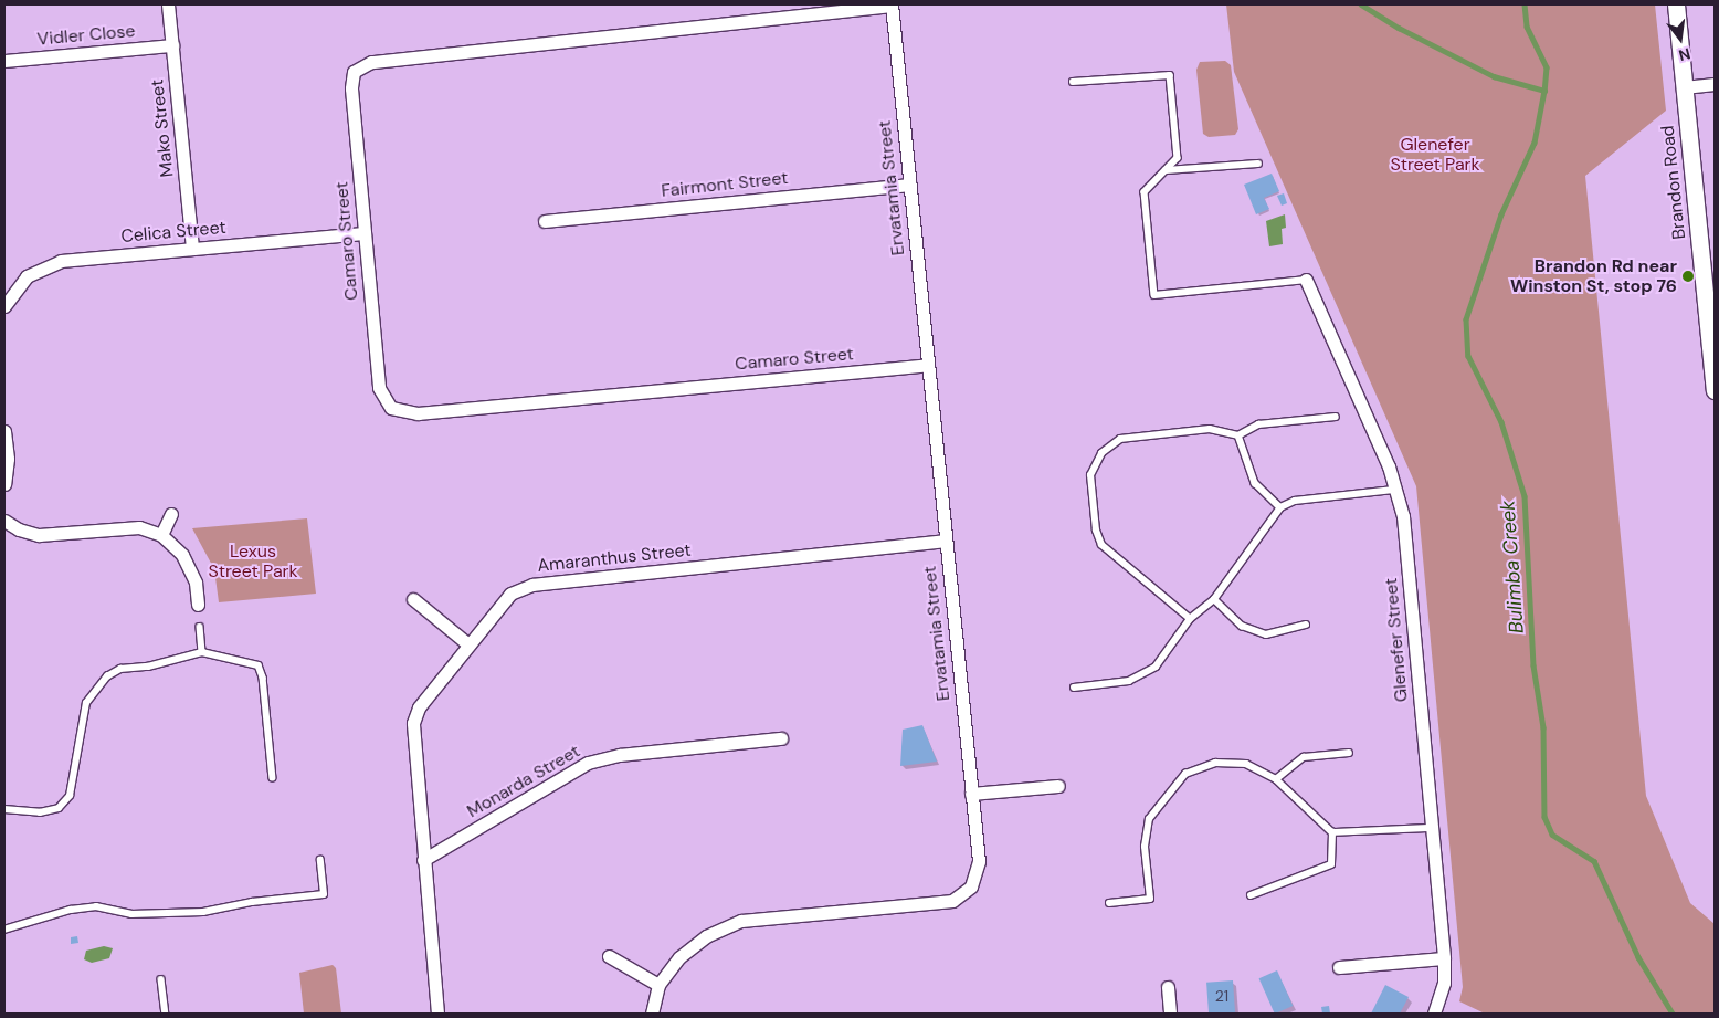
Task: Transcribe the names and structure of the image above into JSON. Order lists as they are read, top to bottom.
{
  "streets": {
    "street": [
      "Vidler Close",
      "Mako Street",
      "Brandon Road",
      "Fairmont Street",
      "Ervatamia Street",
      "Celica Street",
      "Camaro Street",
      "Amaranthus Street",
      "Glenefer Street",
      "Monarda Street"
    ]
  },
  "crossings": [
    ["Vidler Close", "Mako Street"],
    ["Mako Street", "Celica Street"],
    ["Fairmont Street", "Ervatamia Street"],
    ["Ervatamia Street", "Camaro Street"],
    ["Ervatamia Street", "Amaranthus Street"],
    ["Celica Street", "Camaro Street"],
    ["Amaranthus Street", "Monarda Street"]
  ],
  "water": ["Bulimba Creek"],
  "parks": ["Glenefer Street Park", "Lexus Street Park"],
  "places": ["Brandon Rd near Winston St, stop 76"],
  "house_numbers": ["21"],
  "north": "bottom"
}
